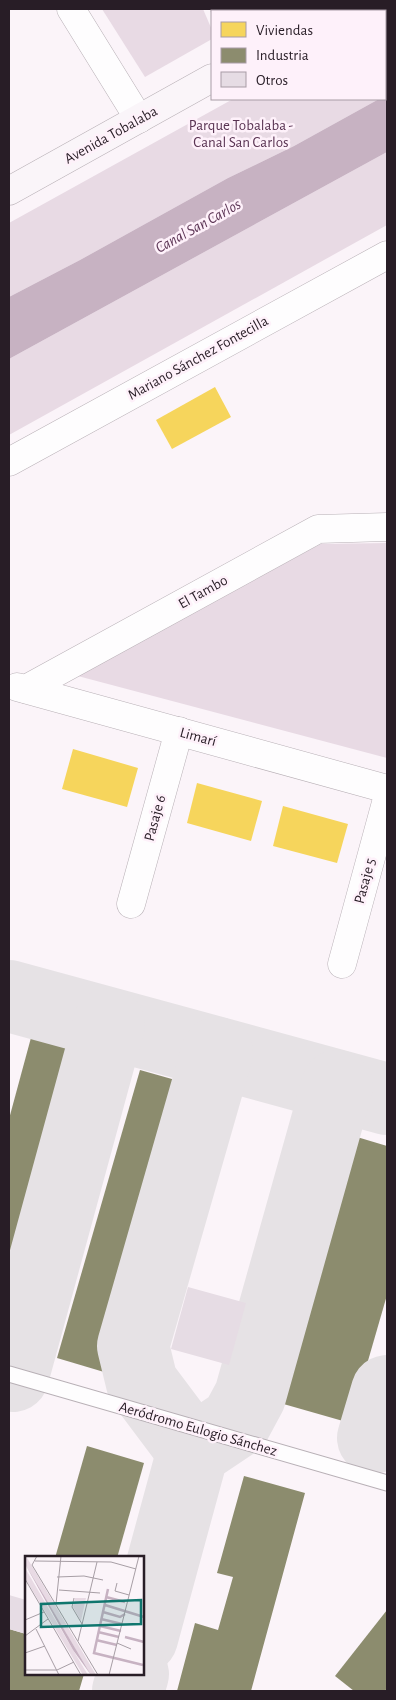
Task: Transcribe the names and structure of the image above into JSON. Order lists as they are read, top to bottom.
{
  "streets": {
    "main road": ["Avenida Tobalaba"],
    "street": [
      "Mariano Sánchez Fontecilla",
      "El Tambo",
      "Limarí",
      "Pasaje 6",
      "Pasaje 5"
    ],
    "lane": ["Aeródromo Eulogio Sánchez"]
  },
  "crossings": [
    ["El Tambo", "Limarí"],
    ["Limarí", "Pasaje 6"]
  ],
  "water": ["Canal San Carlos"],
  "parks": ["Parque Tobalaba - Canal San Carlos"],
  "legend": ["Viviendas", "Industria", "Otros"]
}
